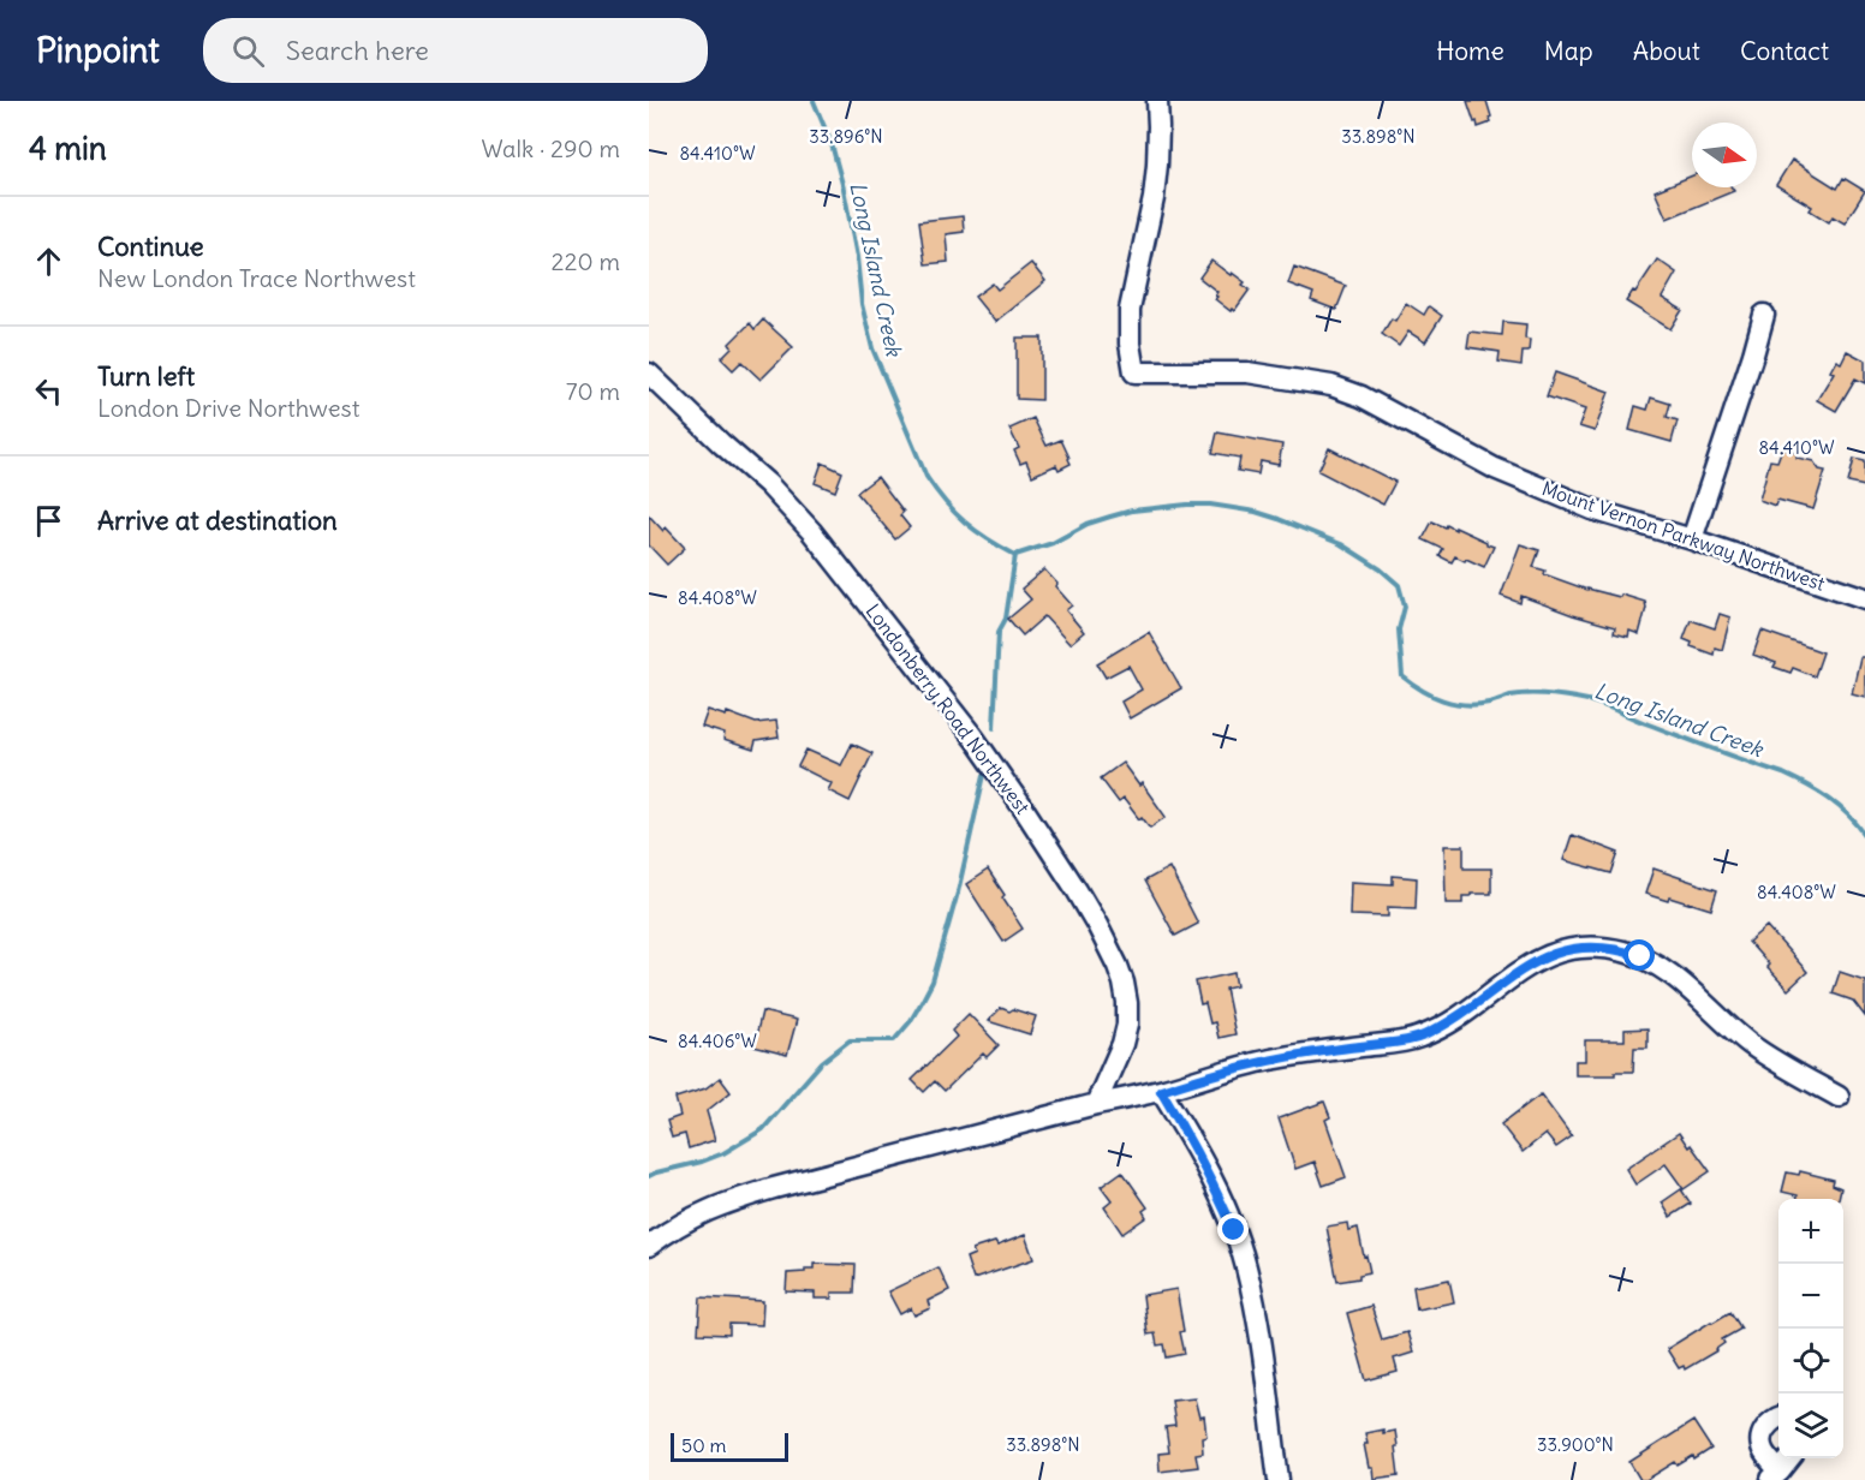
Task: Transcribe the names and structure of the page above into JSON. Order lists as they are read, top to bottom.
{
  "streets": {
    "street": ["Mount Vernon Parkway Northwest", "Londonberry Road Northwest"]
  },
  "water": ["Long Island Creek"],
  "scale_bar": "50 m",
  "north": "right",
  "page": {
    "header": "Pinpoint",
    "search": "Search here",
    "nav": [
      "Home",
      "Map",
      "About",
      "Contact"
    ],
    "heading": ["4 min", "Walk · 290 m"],
    "list": [
      ["Continue", "New London Trace Northwest", "220 m"],
      ["Turn left", "London Drive Northwest", "70 m"],
      "Arrive at destination"
    ],
    "map_buttons": ["+", "−"],
    "scale": "50 m"
  },
  "coordinates": [
    "33.896°N",
    "33.898°N",
    "84.410°W",
    "84.408°W",
    "84.406°W",
    "33.900°N"
  ]
}
